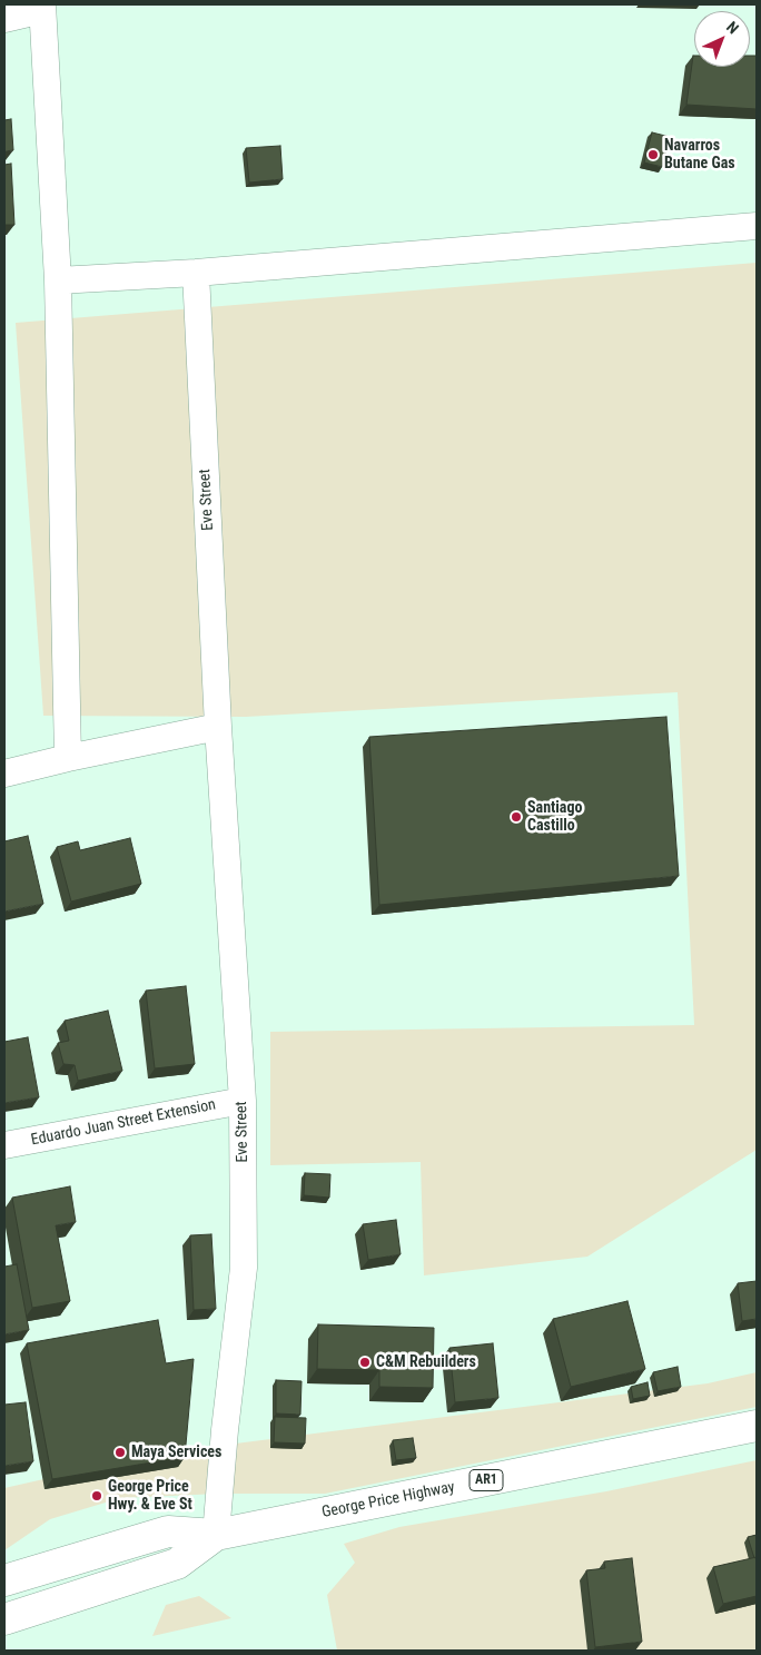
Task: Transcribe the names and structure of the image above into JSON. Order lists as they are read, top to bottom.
{
  "streets": {
    "highway": ["AR1", "George Price Highway"],
    "street": ["Eve Street", "Eduardo Juan Street Extension"]
  },
  "crossings": [
    ["Eve Street", "Eduardo Juan Street Extension"],
    ["Eve Street", "George Price Highway"]
  ],
  "places": [
    "Navarros Butane Gas",
    "Santiago Castillo",
    "C&M Rebuilders",
    "Maya Services",
    "George Price Hwy. & Eve St"
  ],
  "north": "top right"
}
